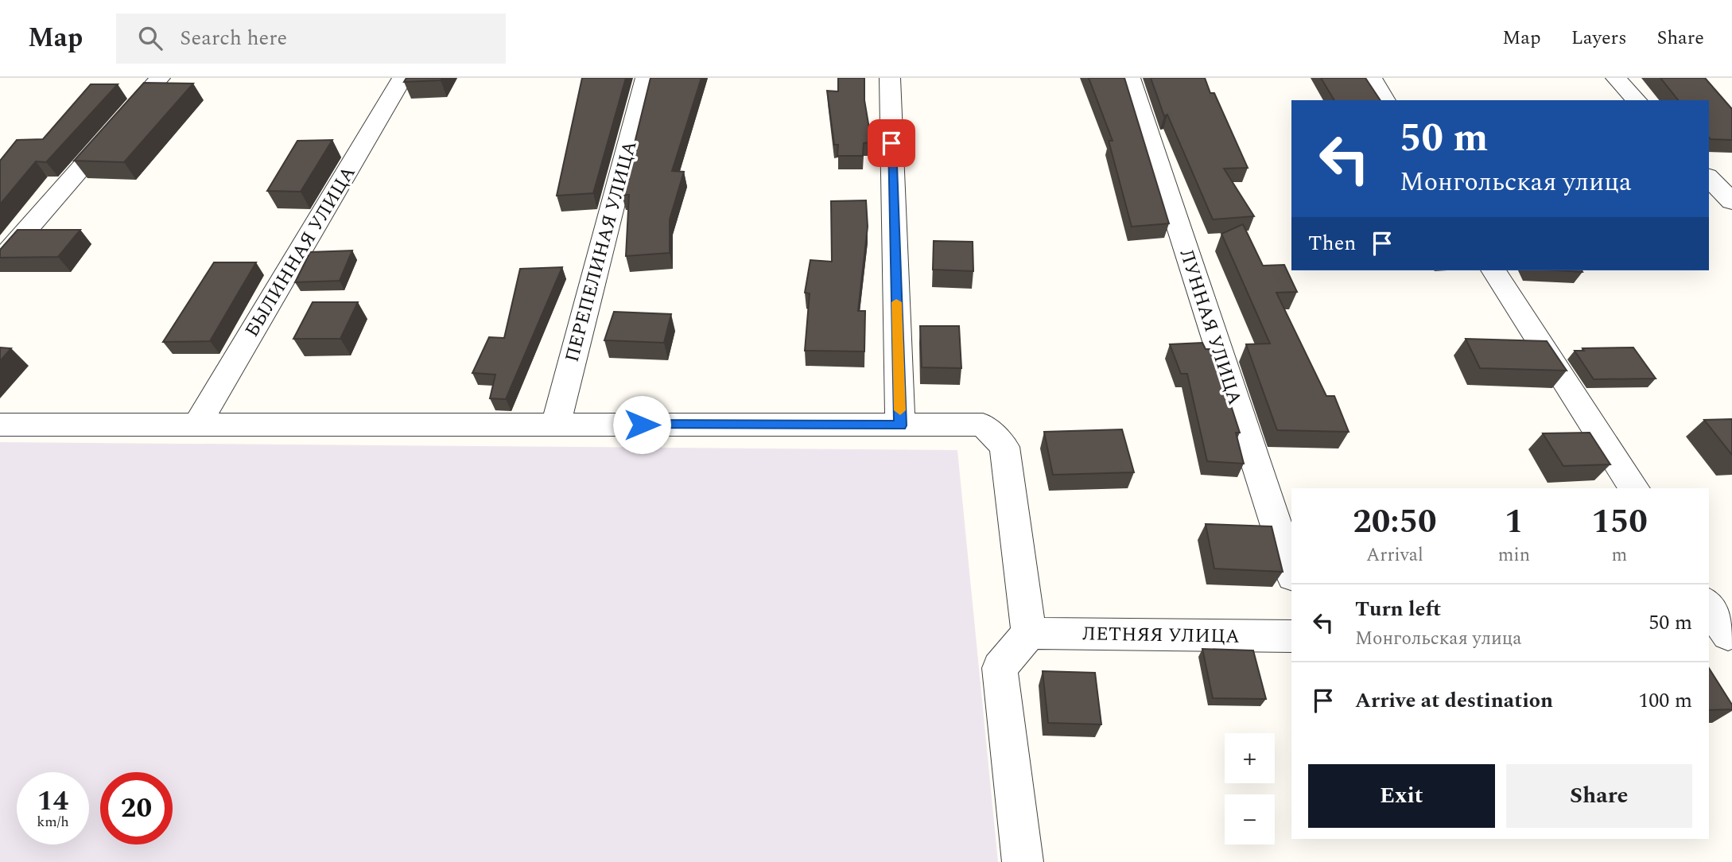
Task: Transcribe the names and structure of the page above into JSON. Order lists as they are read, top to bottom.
{
  "streets": {
    "street": [
      "БЫЛИННАЯ УЛИЦА",
      "ПЕРЕПЕЛИНАЯ УЛИЦА",
      "ЛУННАЯ УЛИЦА",
      "ЛЕТНЯЯ УЛИЦА"
    ]
  },
  "page": {
    "header": "Map",
    "search": "Search here",
    "nav": ["Map", "Layers", "Share"],
    "turn": ["50 m", "Монгольская улица"],
    "then": "Then",
    "eta": [
      "20:50",
      "Arrival",
      "1",
      "min",
      "150",
      "m"
    ],
    "list": [
      {
        "name": "Turn left",
        "note": "Монгольская улица",
        "value": "50 m"
      },
      {
        "name": "Arrive at destination",
        "value": "100 m"
      }
    ],
    "map_buttons": ["+", "−"],
    "buttons": ["Exit", "Share"],
    "speed": "14 km/h",
    "limit": "20"
  }
}
